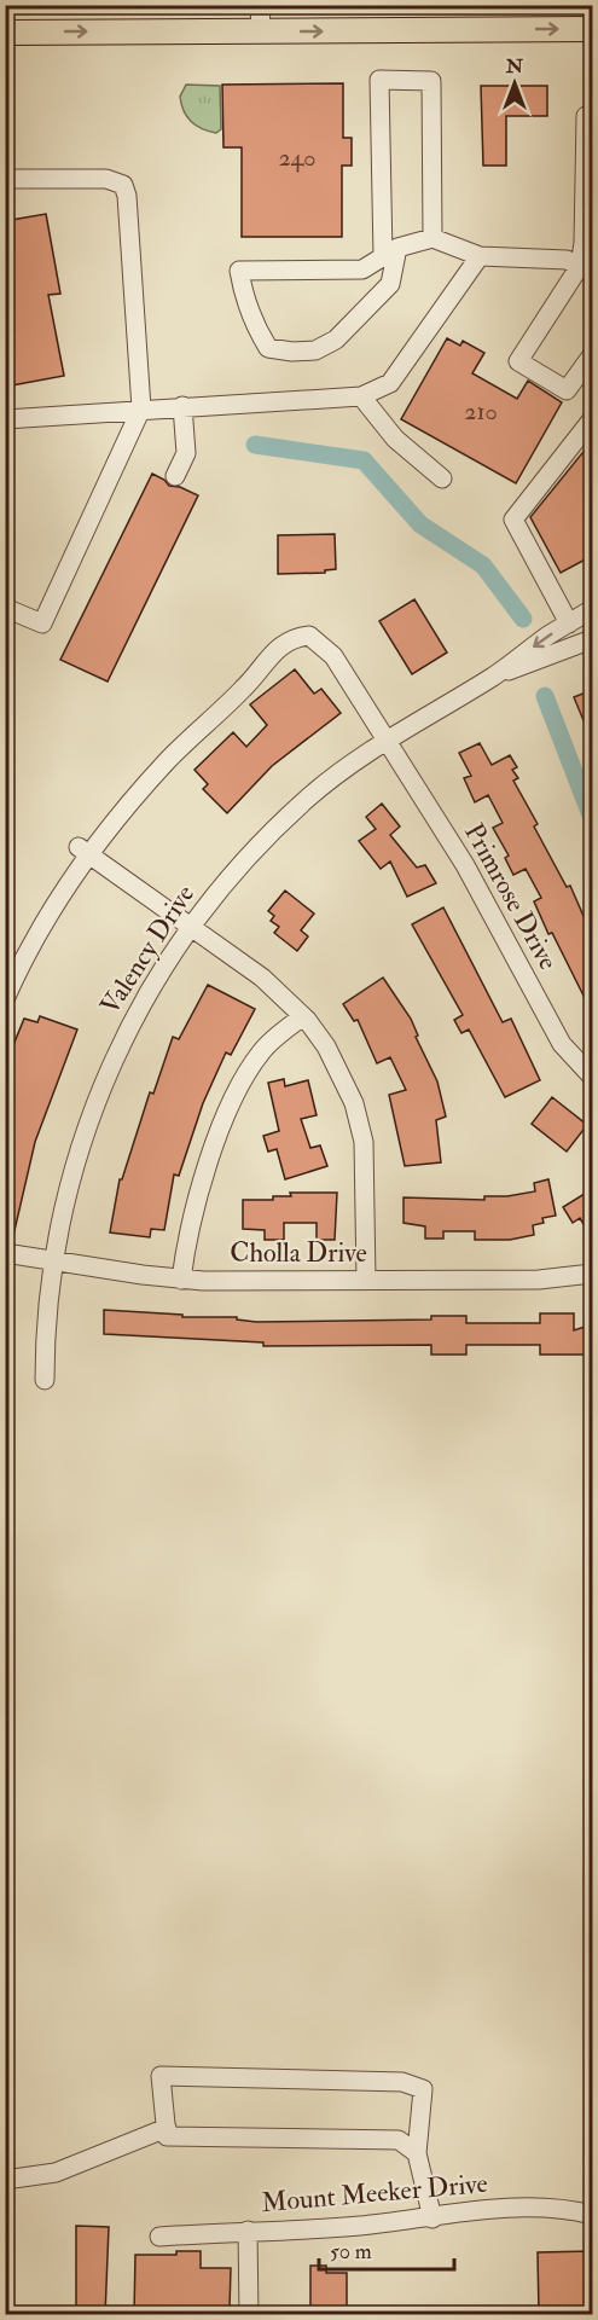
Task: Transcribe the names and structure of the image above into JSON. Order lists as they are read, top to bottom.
{
  "streets": {
    "street": [
      "Primrose Drive",
      "Valency Drive",
      "Cholla Drive",
      "Mount Meeker Drive"
    ]
  },
  "crossings": [
    ["Primrose Drive", "Valency Drive"],
    ["Valency Drive", "Cholla Drive"]
  ],
  "house_numbers": ["240", "210"],
  "scale_bar": "50 m",
  "north": "top"
}
